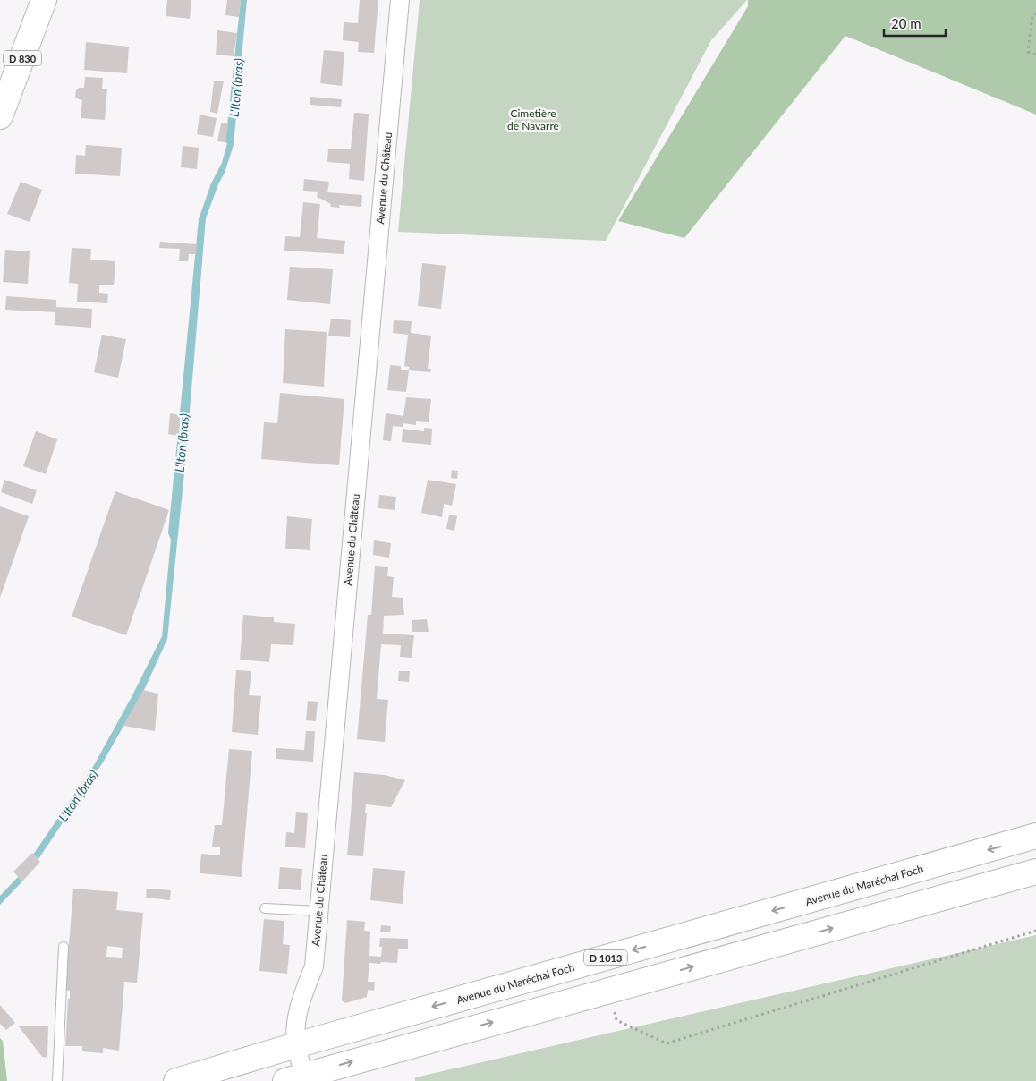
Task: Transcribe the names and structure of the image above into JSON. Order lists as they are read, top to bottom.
{
  "streets": {
    "main road": ["D 830", "Avenue du Maréchal Foch", "D 1013"],
    "street": ["Avenue du Château"]
  },
  "crossings": [
    ["Avenue du Château", "Avenue du Maréchal Foch"]
  ],
  "water": ["L'Iton (bras)"],
  "parks": ["Cimetière de Navarre"],
  "scale_bar": "20 m"
}
